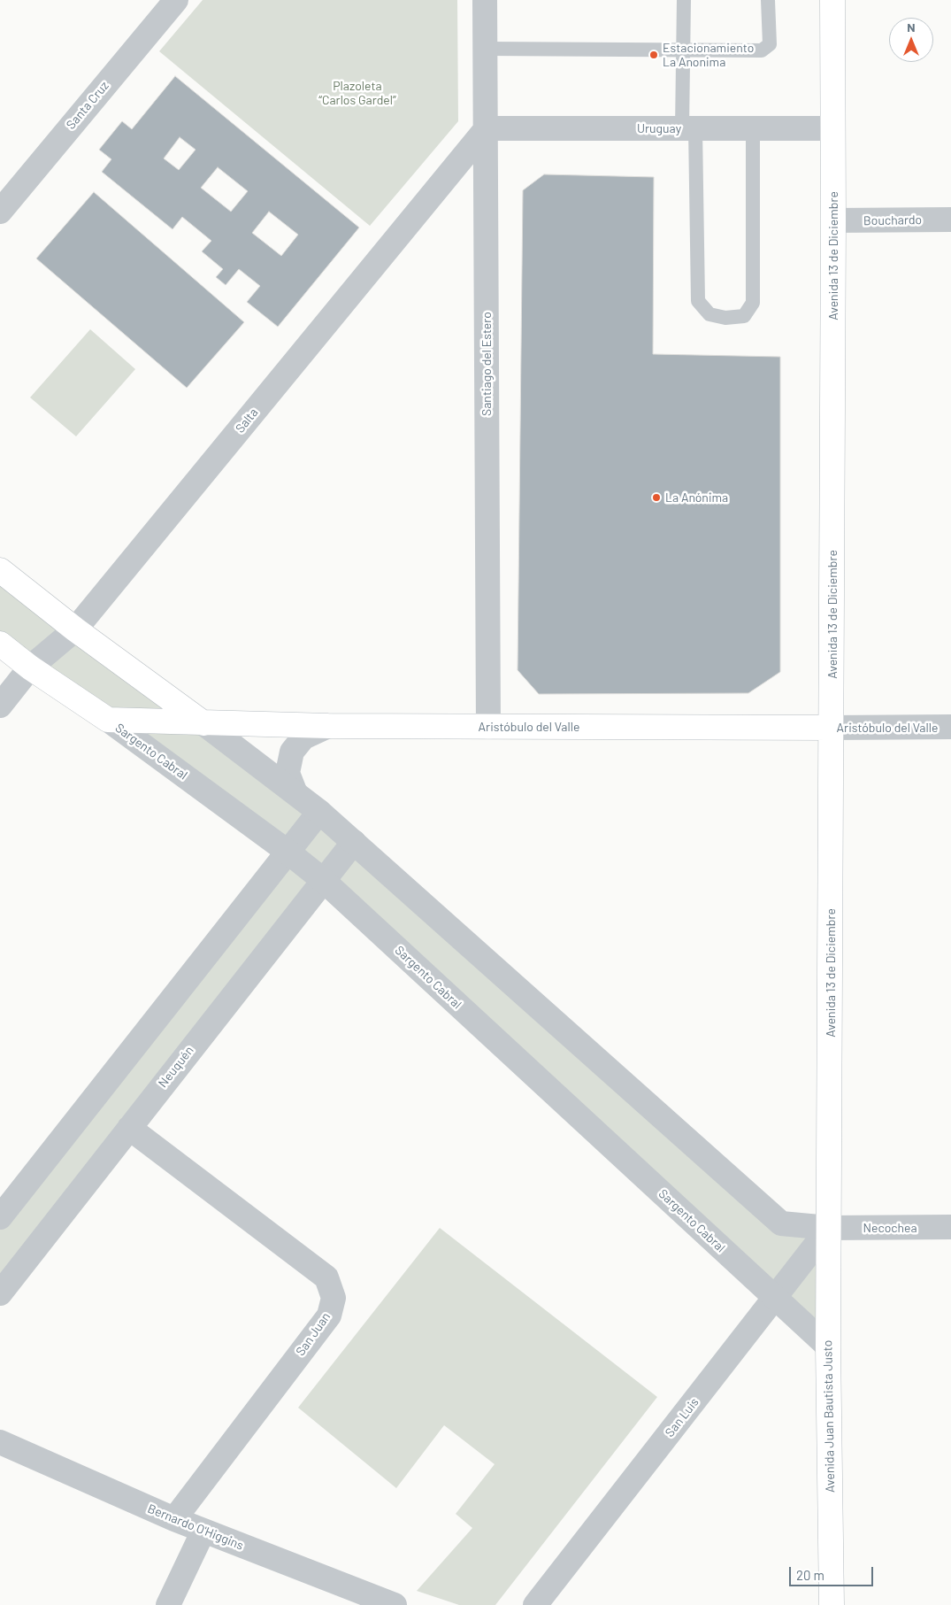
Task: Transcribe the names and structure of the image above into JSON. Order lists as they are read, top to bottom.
{
  "streets": {
    "main road": [
      "Avenida 13 de Diciembre",
      "Aristóbulo del Valle",
      "Sargento Cabral",
      "Avenida Juan Bautista Justo"
    ],
    "street": [
      "Santa Cruz",
      "Uruguay",
      "Bouchardo",
      "Santiago del Estero",
      "Salta",
      "Neuquén",
      "Necochea",
      "San Juan",
      "San Luis",
      "Bernardo O'Higgins"
    ]
  },
  "crossings": [
    ["Uruguay", "Avenida 13 de Diciembre"],
    ["Uruguay", "Santiago del Estero"],
    ["Uruguay", "Salta"],
    ["Bouchardo", "Avenida 13 de Diciembre"],
    ["Avenida 13 de Diciembre", "Aristóbulo del Valle"],
    ["Avenida 13 de Diciembre", "Necochea"],
    ["Avenida 13 de Diciembre", "Avenida Juan Bautista Justo"],
    ["Avenida 13 de Diciembre", "San Luis"],
    ["Santiago del Estero", "Salta"],
    ["Santiago del Estero", "Aristóbulo del Valle"],
    ["Salta", "Sargento Cabral"],
    ["Aristóbulo del Valle", "Sargento Cabral"],
    ["Aristóbulo del Valle", "Necochea"],
    ["Sargento Cabral", "Neuquén"],
    ["Sargento Cabral", "Avenida Juan Bautista Justo"],
    ["Sargento Cabral", "San Luis"],
    ["Neuquén", "Necochea"],
    ["Neuquén", "San Juan"],
    ["Necochea", "Avenida Juan Bautista Justo"],
    ["Necochea", "San Luis"],
    ["San Juan", "Bernardo O'Higgins"],
    ["Avenida Juan Bautista Justo", "San Luis"]
  ],
  "parks": ["Plazoleta “Carlos Gardel”"],
  "places": ["Estacionamiento La Anonima", "La Anónima"],
  "scale_bar": "20 m",
  "north": "top"
}
